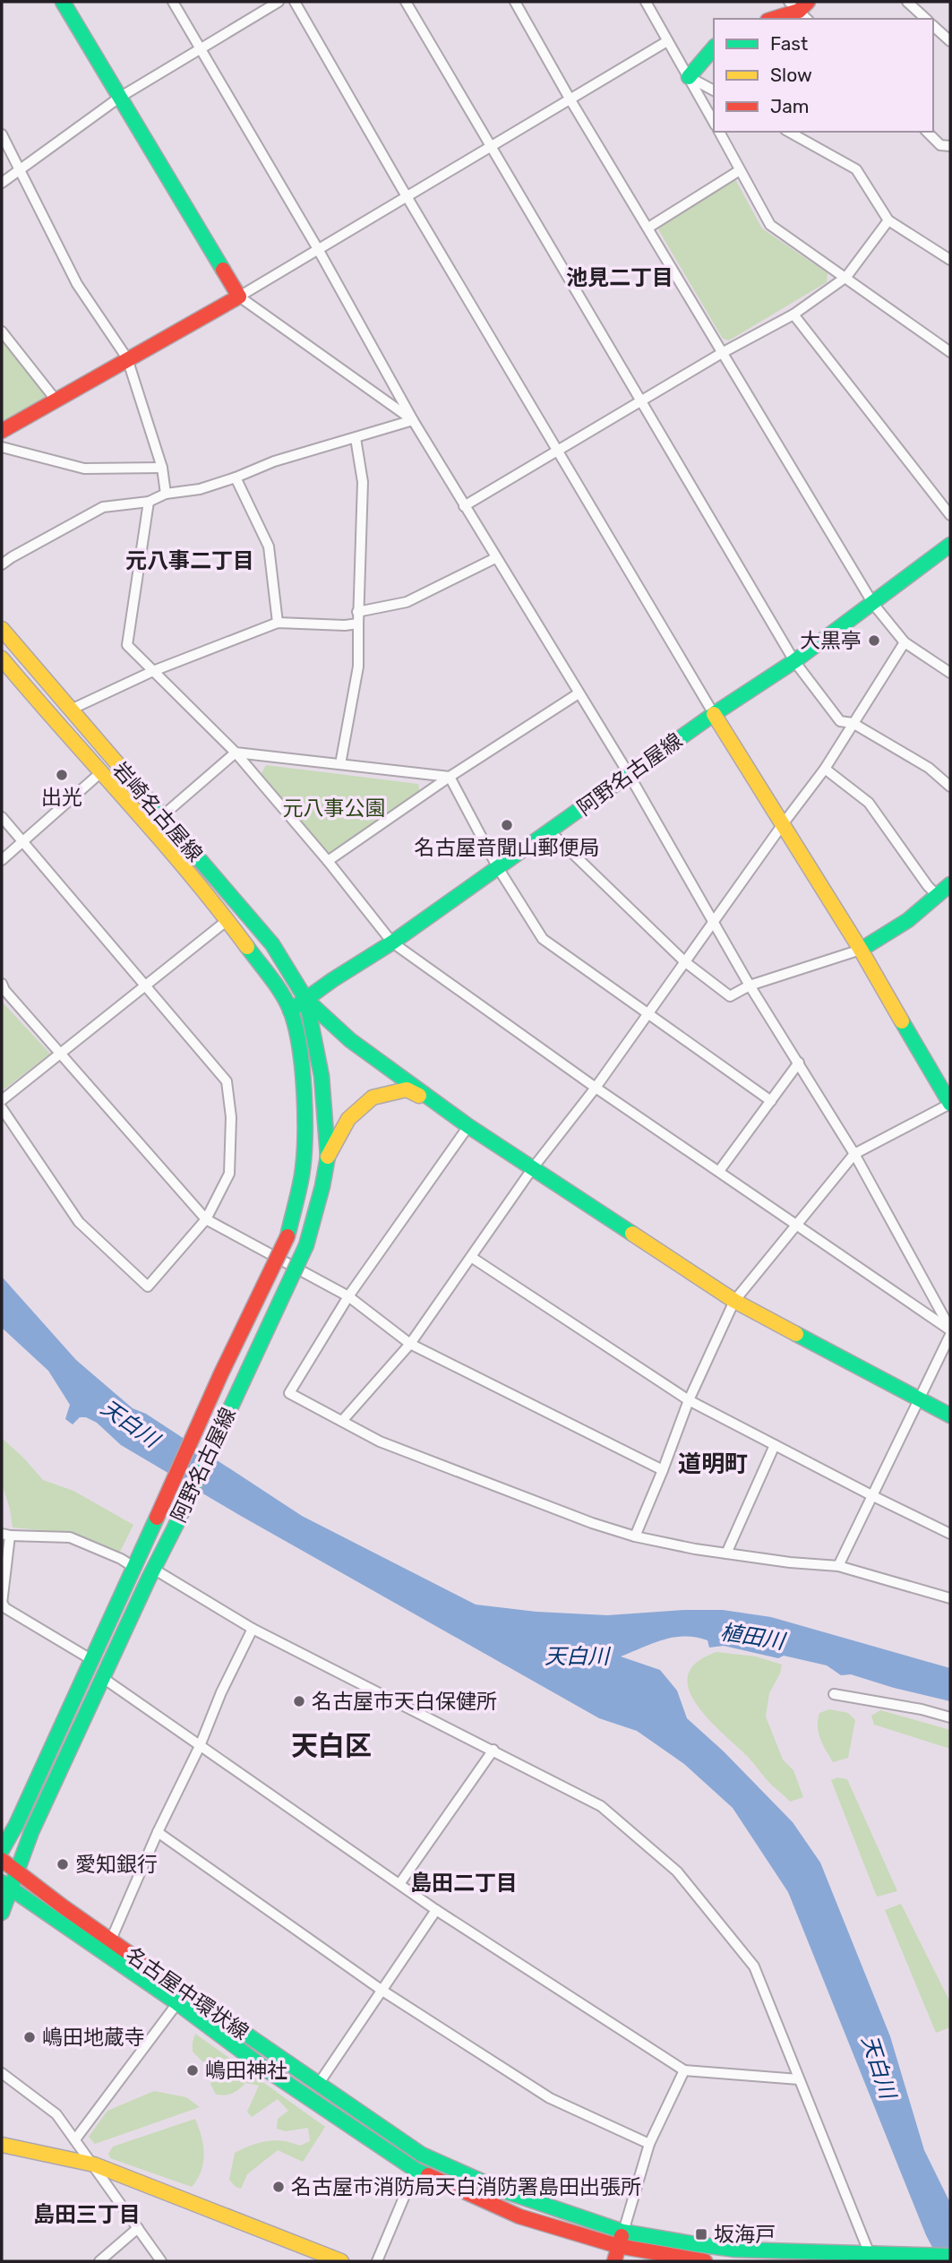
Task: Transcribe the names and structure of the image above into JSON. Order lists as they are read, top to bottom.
{
  "streets": {
    "main road": ["阿野名古屋線", "岩崎名古屋線", "名古屋中環状線"]
  },
  "crossings": [
    ["阿野名古屋線", "岩崎名古屋線"],
    ["阿野名古屋線", "名古屋中環状線"]
  ],
  "districts": [
    "池見二丁目",
    "元八事二丁目",
    "道明町",
    "天白区",
    "島田二丁目",
    "島田三丁目"
  ],
  "water": ["天白川", "植田川"],
  "parks": ["元八事公園"],
  "places": {
    "other": [
      "大黒亭",
      "出光",
      "名古屋音聞山郵便局",
      "名古屋市天白保健所",
      "愛知銀行",
      "嶋田地蔵寺",
      "嶋田神社",
      "名古屋市消防局天白消防署島田出張所"
    ],
    "transit": ["坂海戸"]
  },
  "legend": ["Fast", "Slow", "Jam"]
}
